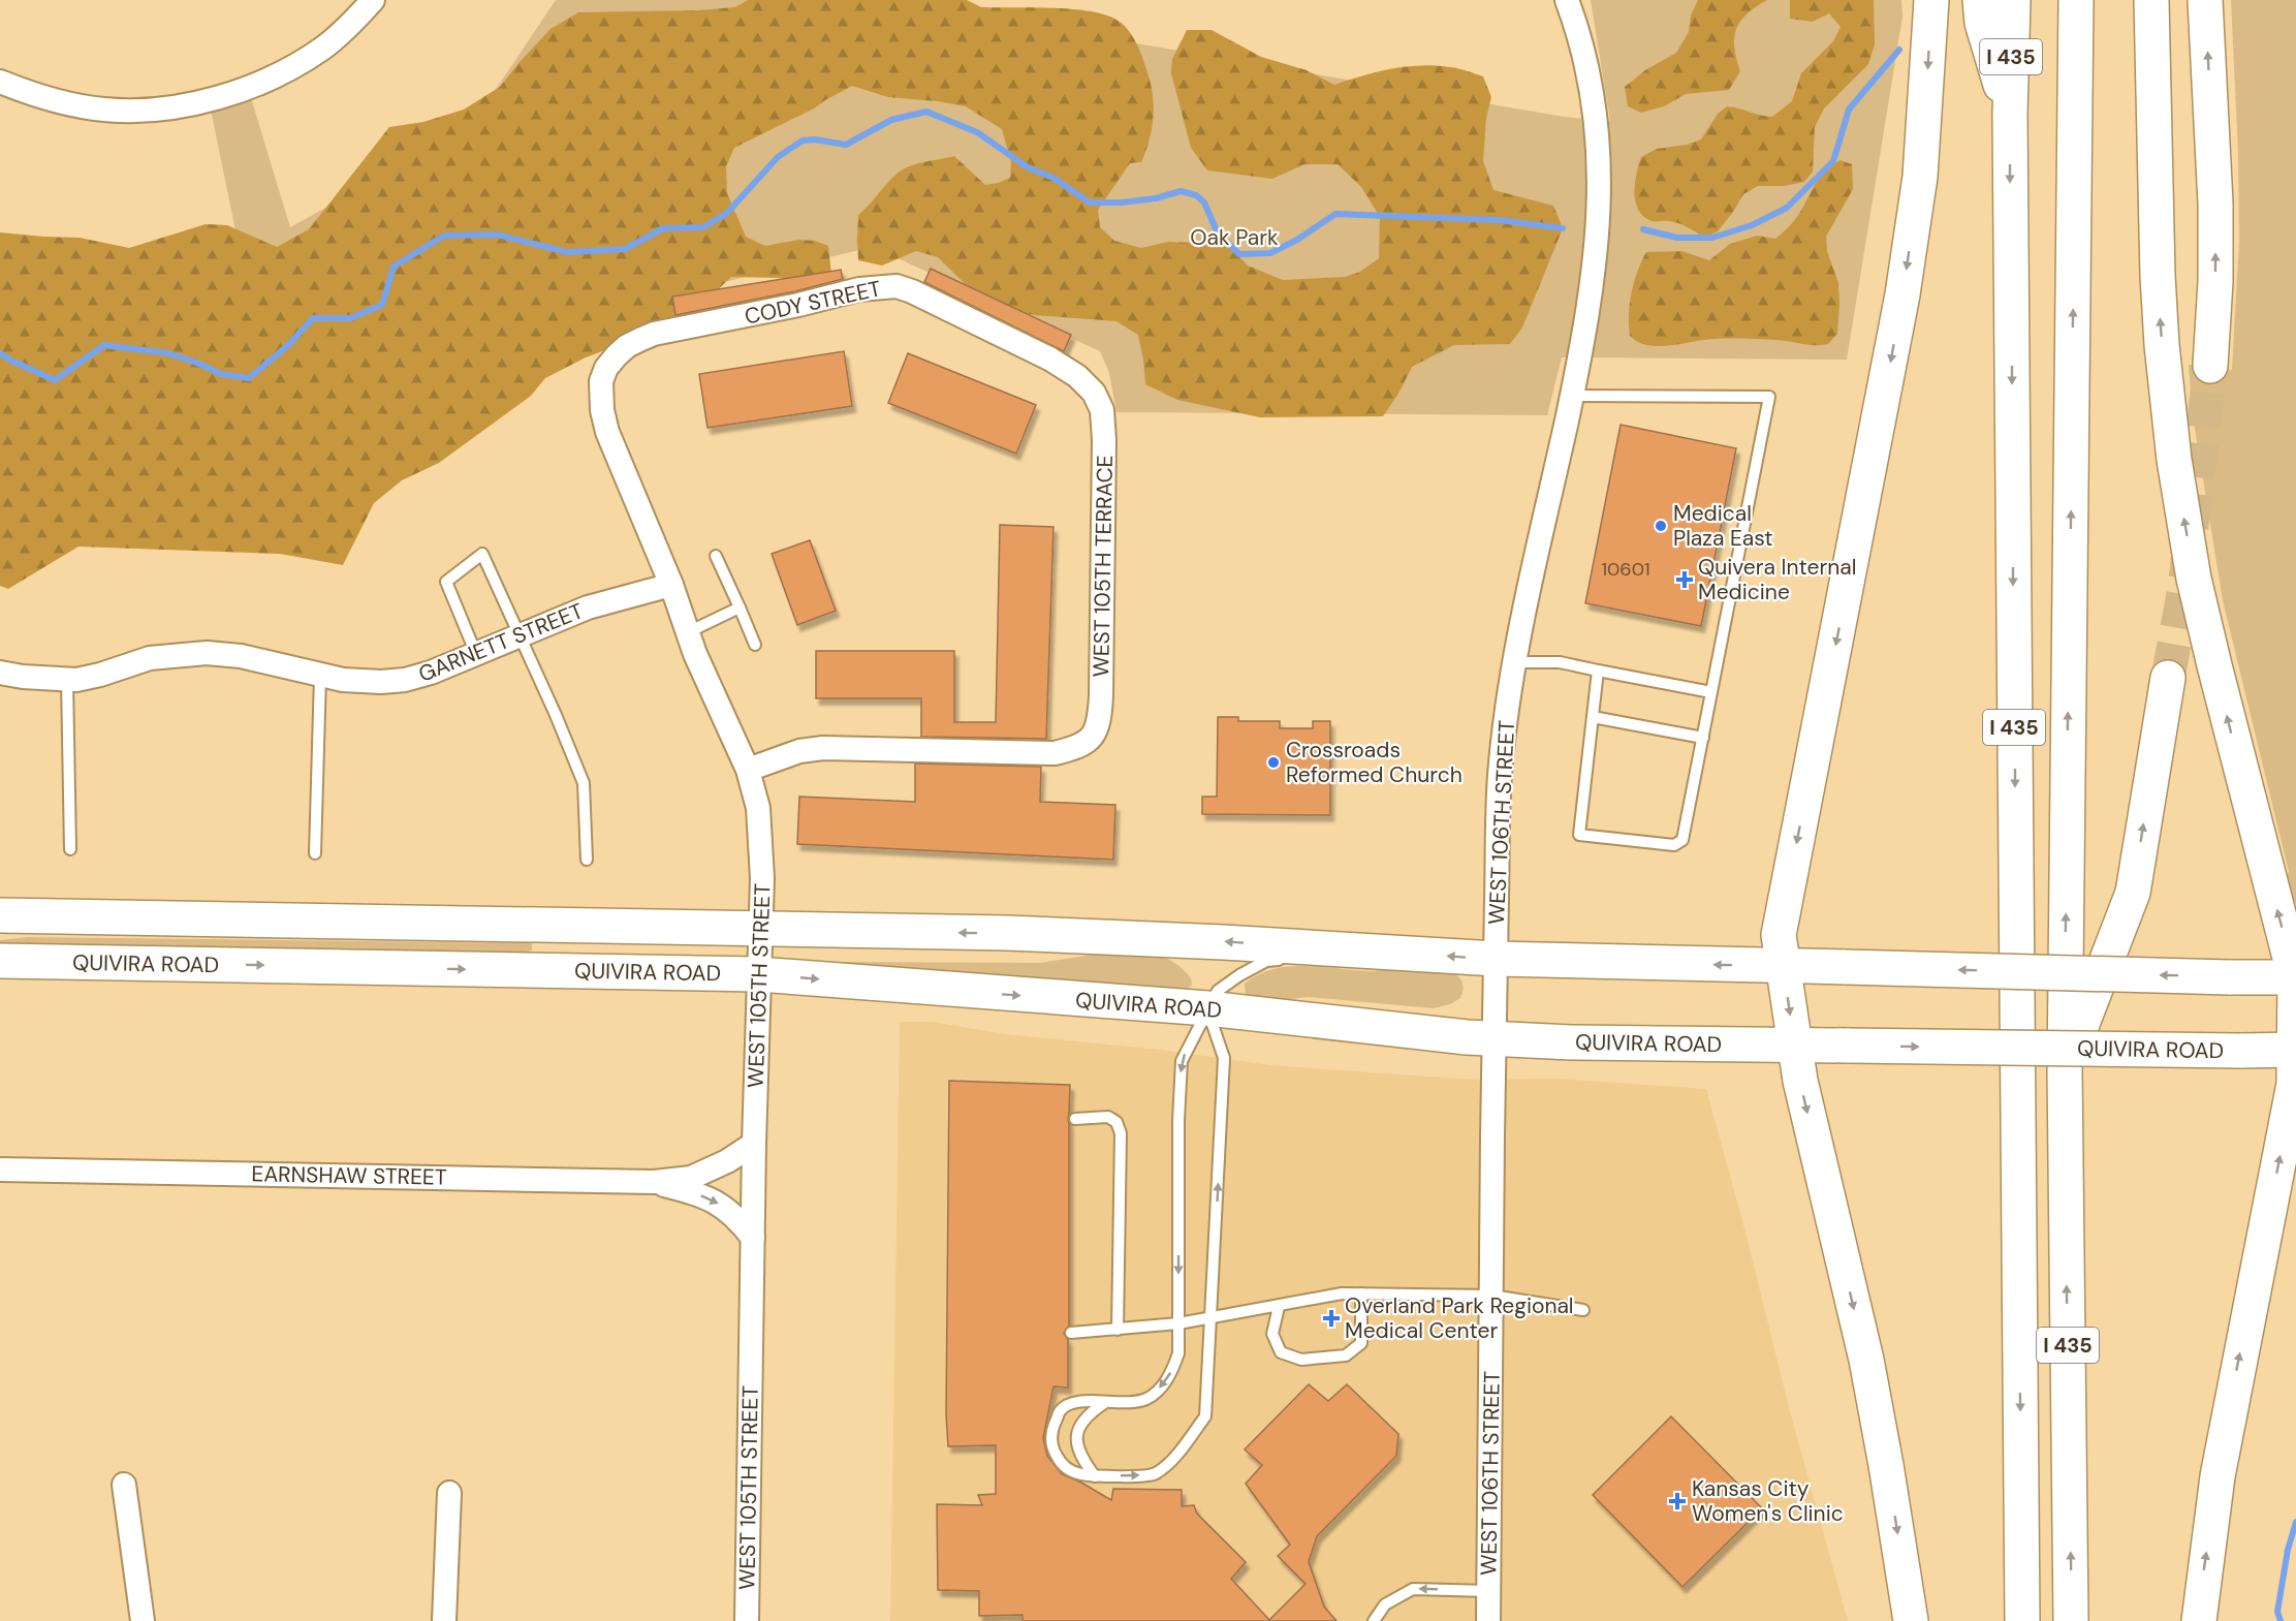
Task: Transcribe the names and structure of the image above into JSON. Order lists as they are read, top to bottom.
{
  "streets": {
    "main road": ["I 435", "QUIVIRA ROAD"],
    "street": [
      "CODY STREET",
      "WEST 105TH TERRACE",
      "GARNETT STREET",
      "WEST 106TH STREET",
      "WEST 105TH STREET",
      "EARNSHAW STREET"
    ]
  },
  "crossings": [
    ["CODY STREET", "WEST 105TH TERRACE"],
    ["CODY STREET", "WEST 105TH STREET"],
    ["WEST 105TH TERRACE", "WEST 105TH STREET"],
    ["GARNETT STREET", "WEST 105TH STREET"],
    ["WEST 106TH STREET", "QUIVIRA ROAD"],
    ["QUIVIRA ROAD", "WEST 105TH STREET"],
    ["WEST 105TH STREET", "EARNSHAW STREET"]
  ],
  "parks": ["Oak Park"],
  "places": {
    "other": ["Medical Plaza East", "Crossroads Reformed Church"],
    "health": ["Quivera Internal Medicine", "Overland Park Regional Medical Center", "Kansas City Women's Clinic"]
  },
  "house_numbers": ["10601"]
}
